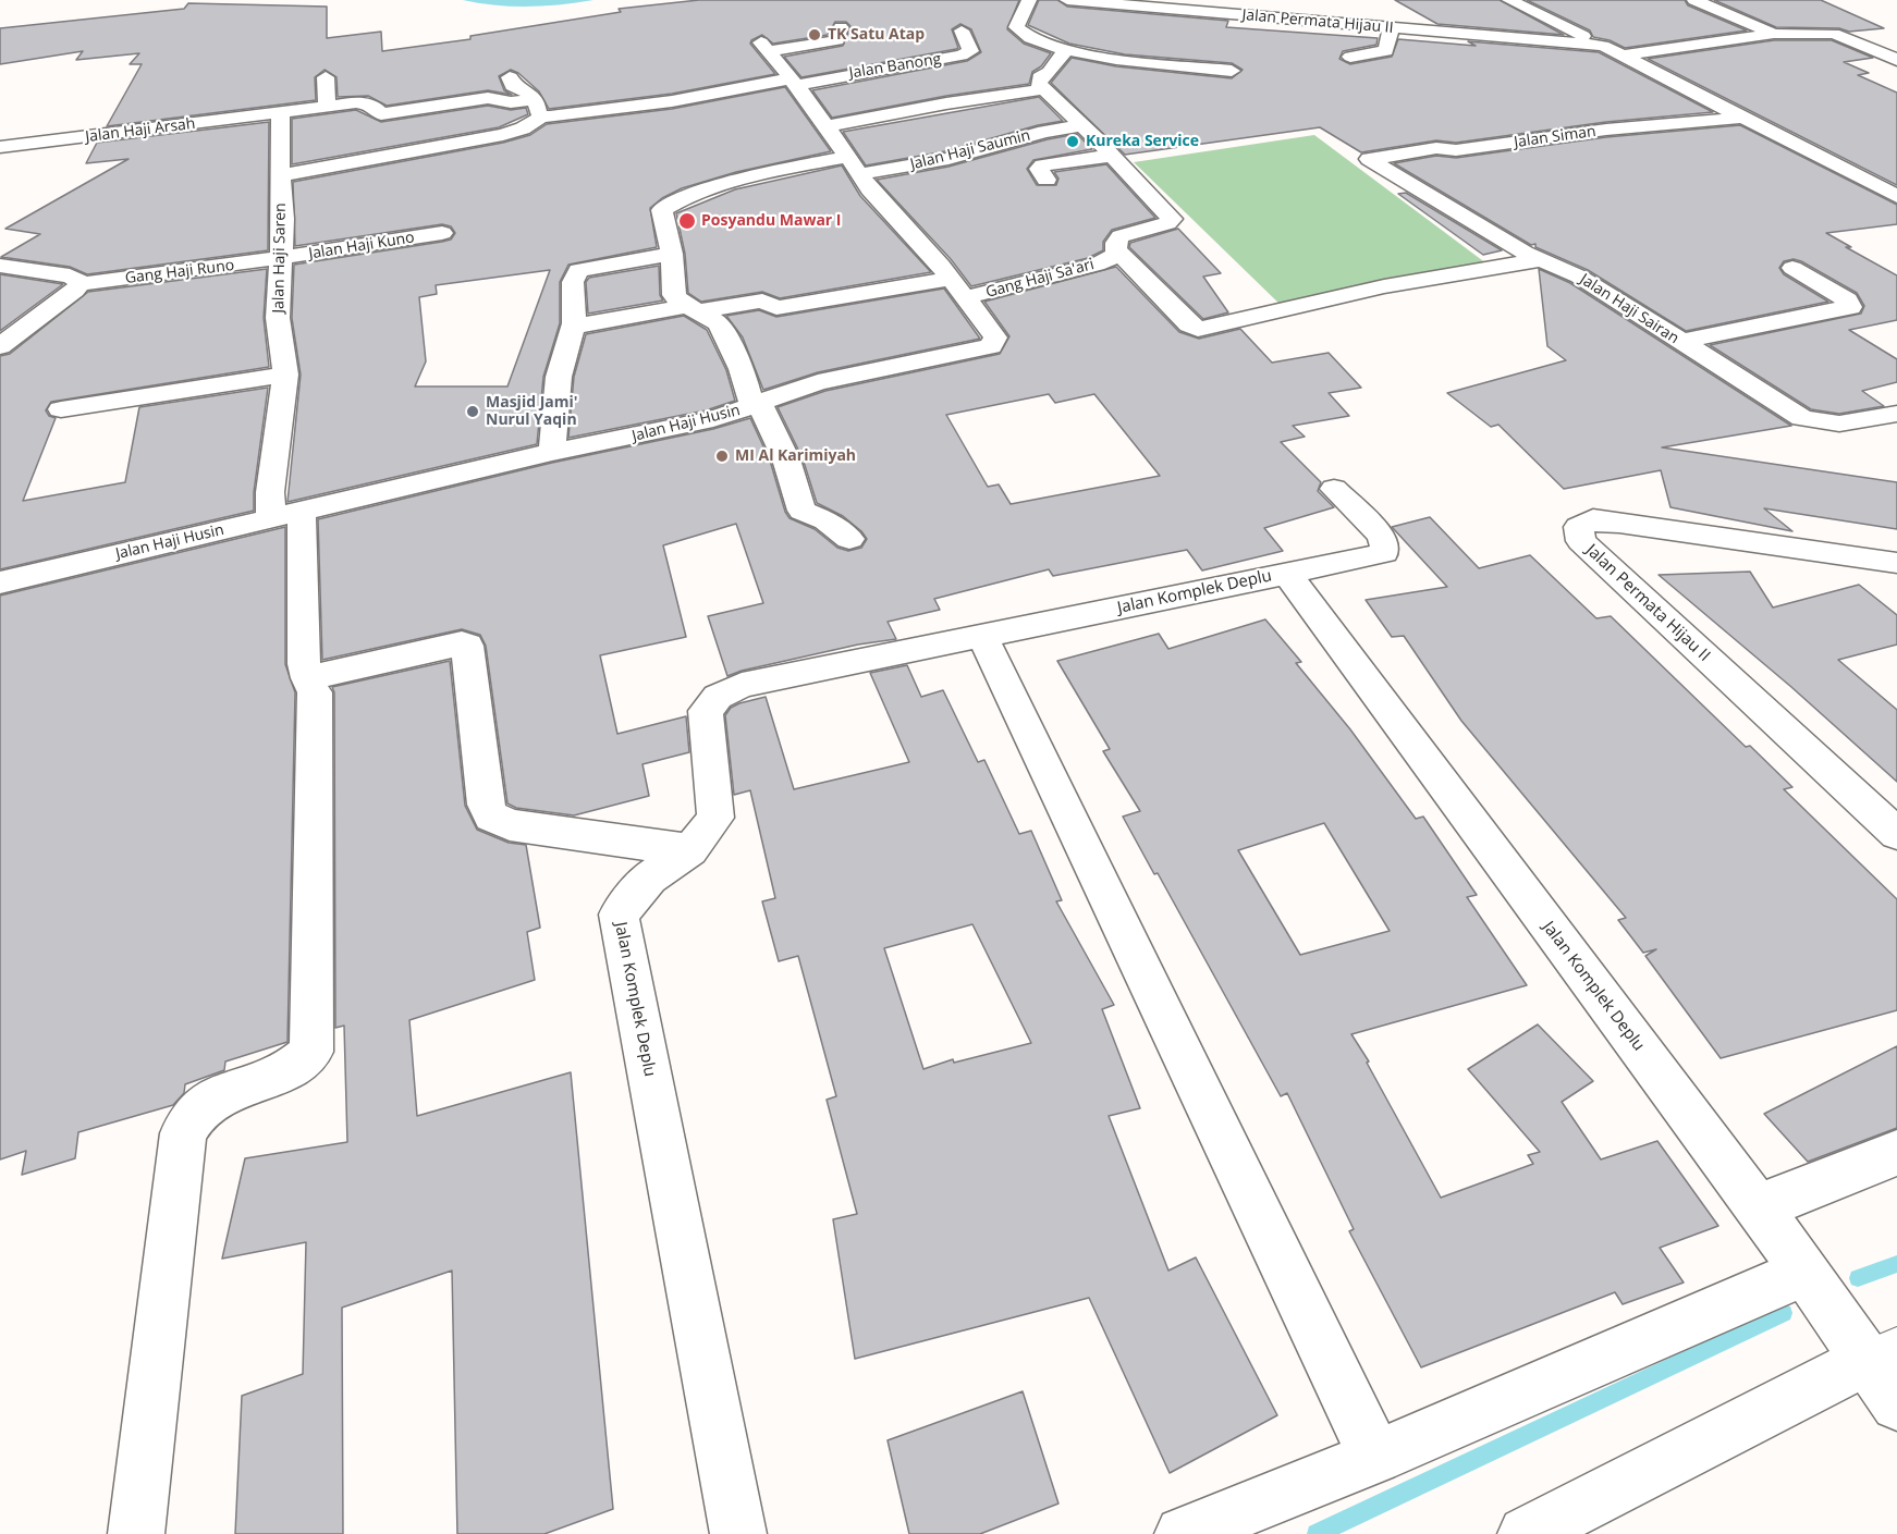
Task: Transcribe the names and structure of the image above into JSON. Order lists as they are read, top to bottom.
{
  "streets": {
    "street": [
      "Jalan Permata Hijau II",
      "Jalan Banong",
      "Jalan Haji Arsah",
      "Jalan Siman",
      "Jalan Haji Saumin",
      "Jalan Haji Kuno",
      "Jalan Haji Saren",
      "Gang Haji Runo",
      "Gang Haji Sa'ari",
      "Jalan Haji Sairan",
      "Jalan Haji Husin",
      "Jalan Komplek Deplu"
    ]
  },
  "crossings": [
    ["Jalan Permata Hijau II", "Jalan Siman"],
    ["Jalan Banong", "Jalan Haji Arsah"],
    ["Jalan Banong", "Jalan Haji Husin"],
    ["Jalan Haji Arsah", "Jalan Haji Saren"],
    ["Jalan Haji Arsah", "Jalan Haji Husin"],
    ["Jalan Siman", "Jalan Haji Sairan"],
    ["Jalan Haji Saumin", "Jalan Haji Husin"],
    ["Jalan Haji Kuno", "Jalan Haji Saren"],
    ["Jalan Haji Kuno", "Gang Haji Runo"],
    ["Jalan Haji Saren", "Gang Haji Runo"],
    ["Jalan Haji Saren", "Jalan Haji Husin"],
    ["Gang Haji Sa'ari", "Jalan Haji Husin"]
  ],
  "places": [
    "TK Satu Atap",
    "Kureka Service",
    "Posyandu Mawar I",
    "Masjid Jami' Nurul Yaqin",
    "MI Al Karimiyah"
  ]
}
